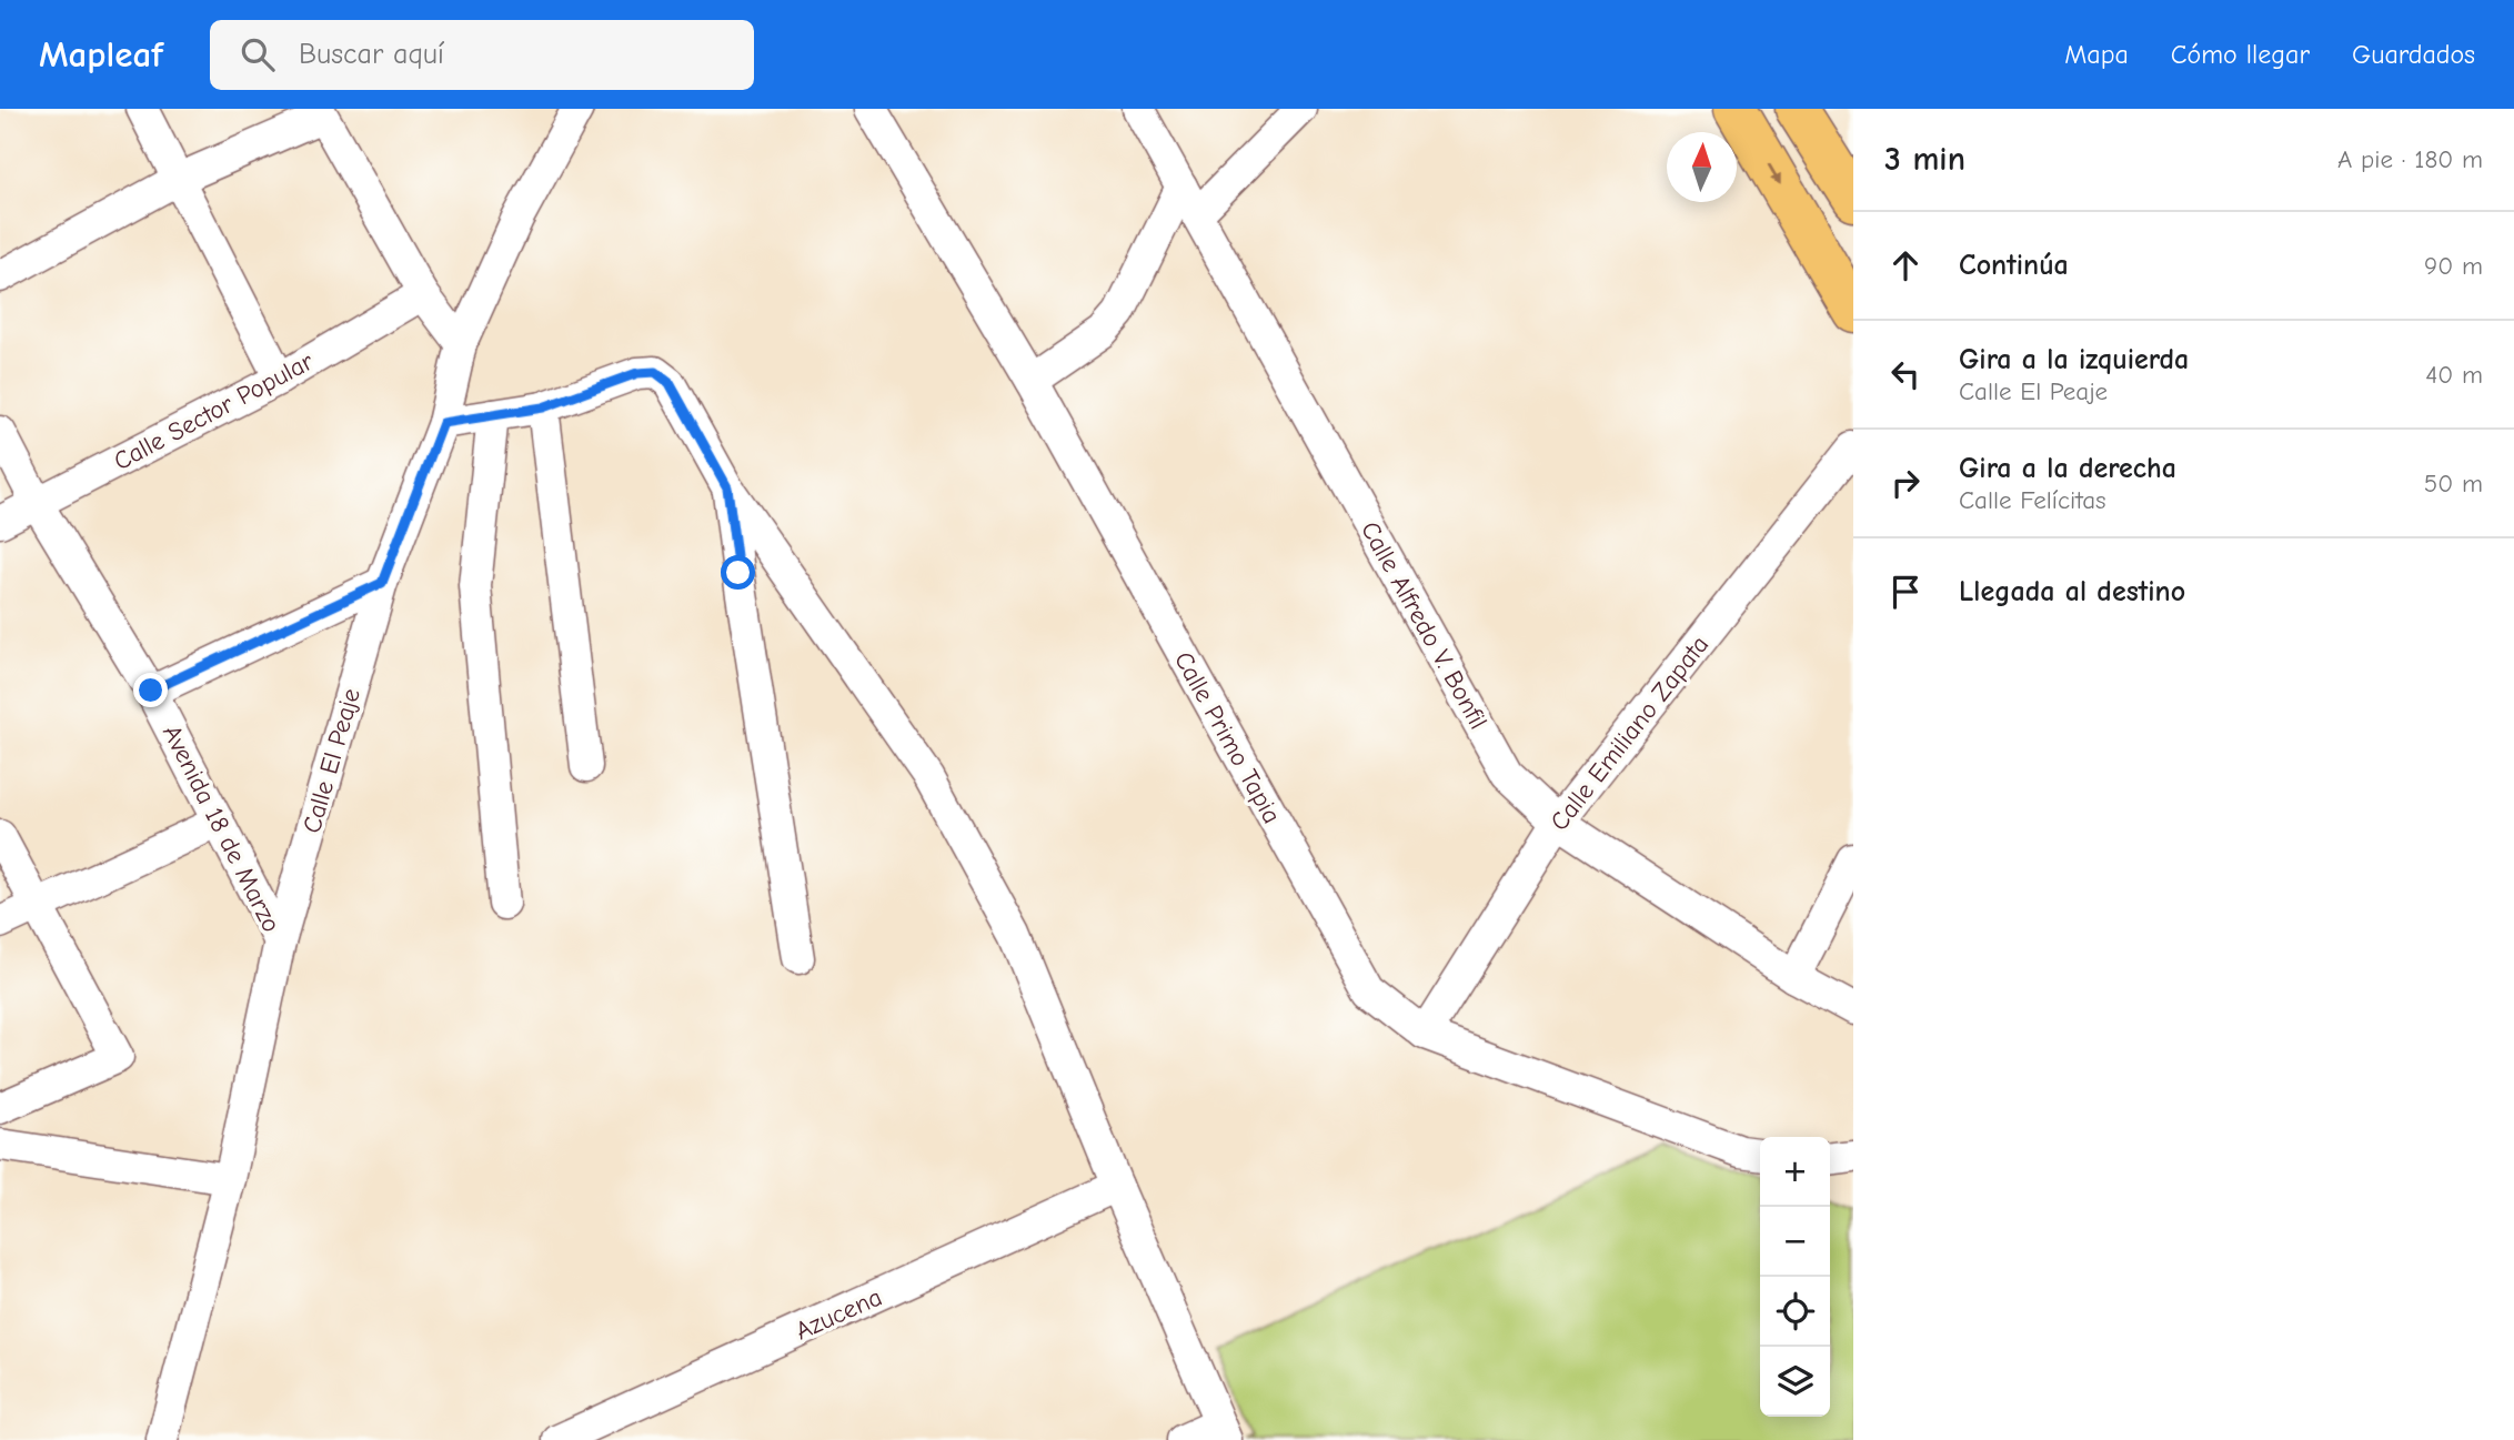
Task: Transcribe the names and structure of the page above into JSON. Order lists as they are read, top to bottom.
{
  "streets": {
    "street": [
      "Calle Sector Popular",
      "Calle Alfredo V. Bonfil",
      "Calle Emiliano Zapata",
      "Calle Primo Tapia",
      "Calle El Peaje",
      "Avenida 18 de Marzo",
      "Azucena"
    ]
  },
  "crossings": [
    ["Calle Sector Popular", "Avenida 18 de Marzo"],
    ["Calle Alfredo V. Bonfil", "Calle Emiliano Zapata"],
    ["Calle Emiliano Zapata", "Calle Primo Tapia"],
    ["Calle El Peaje", "Avenida 18 de Marzo"]
  ],
  "north": "top",
  "page": {
    "header": "Mapleaf",
    "search": "Buscar aquí",
    "nav": ["Mapa", "Cómo llegar", "Guardados"],
    "heading": ["3 min", "A pie · 180 m"],
    "list": [
      ["Continúa", "90 m"],
      ["Gira a la izquierda", "Calle El Peaje", "40 m"],
      ["Gira a la derecha", "Calle Felícitas", "50 m"],
      "Llegada al destino"
    ],
    "map_buttons": ["+", "−"]
  }
}
